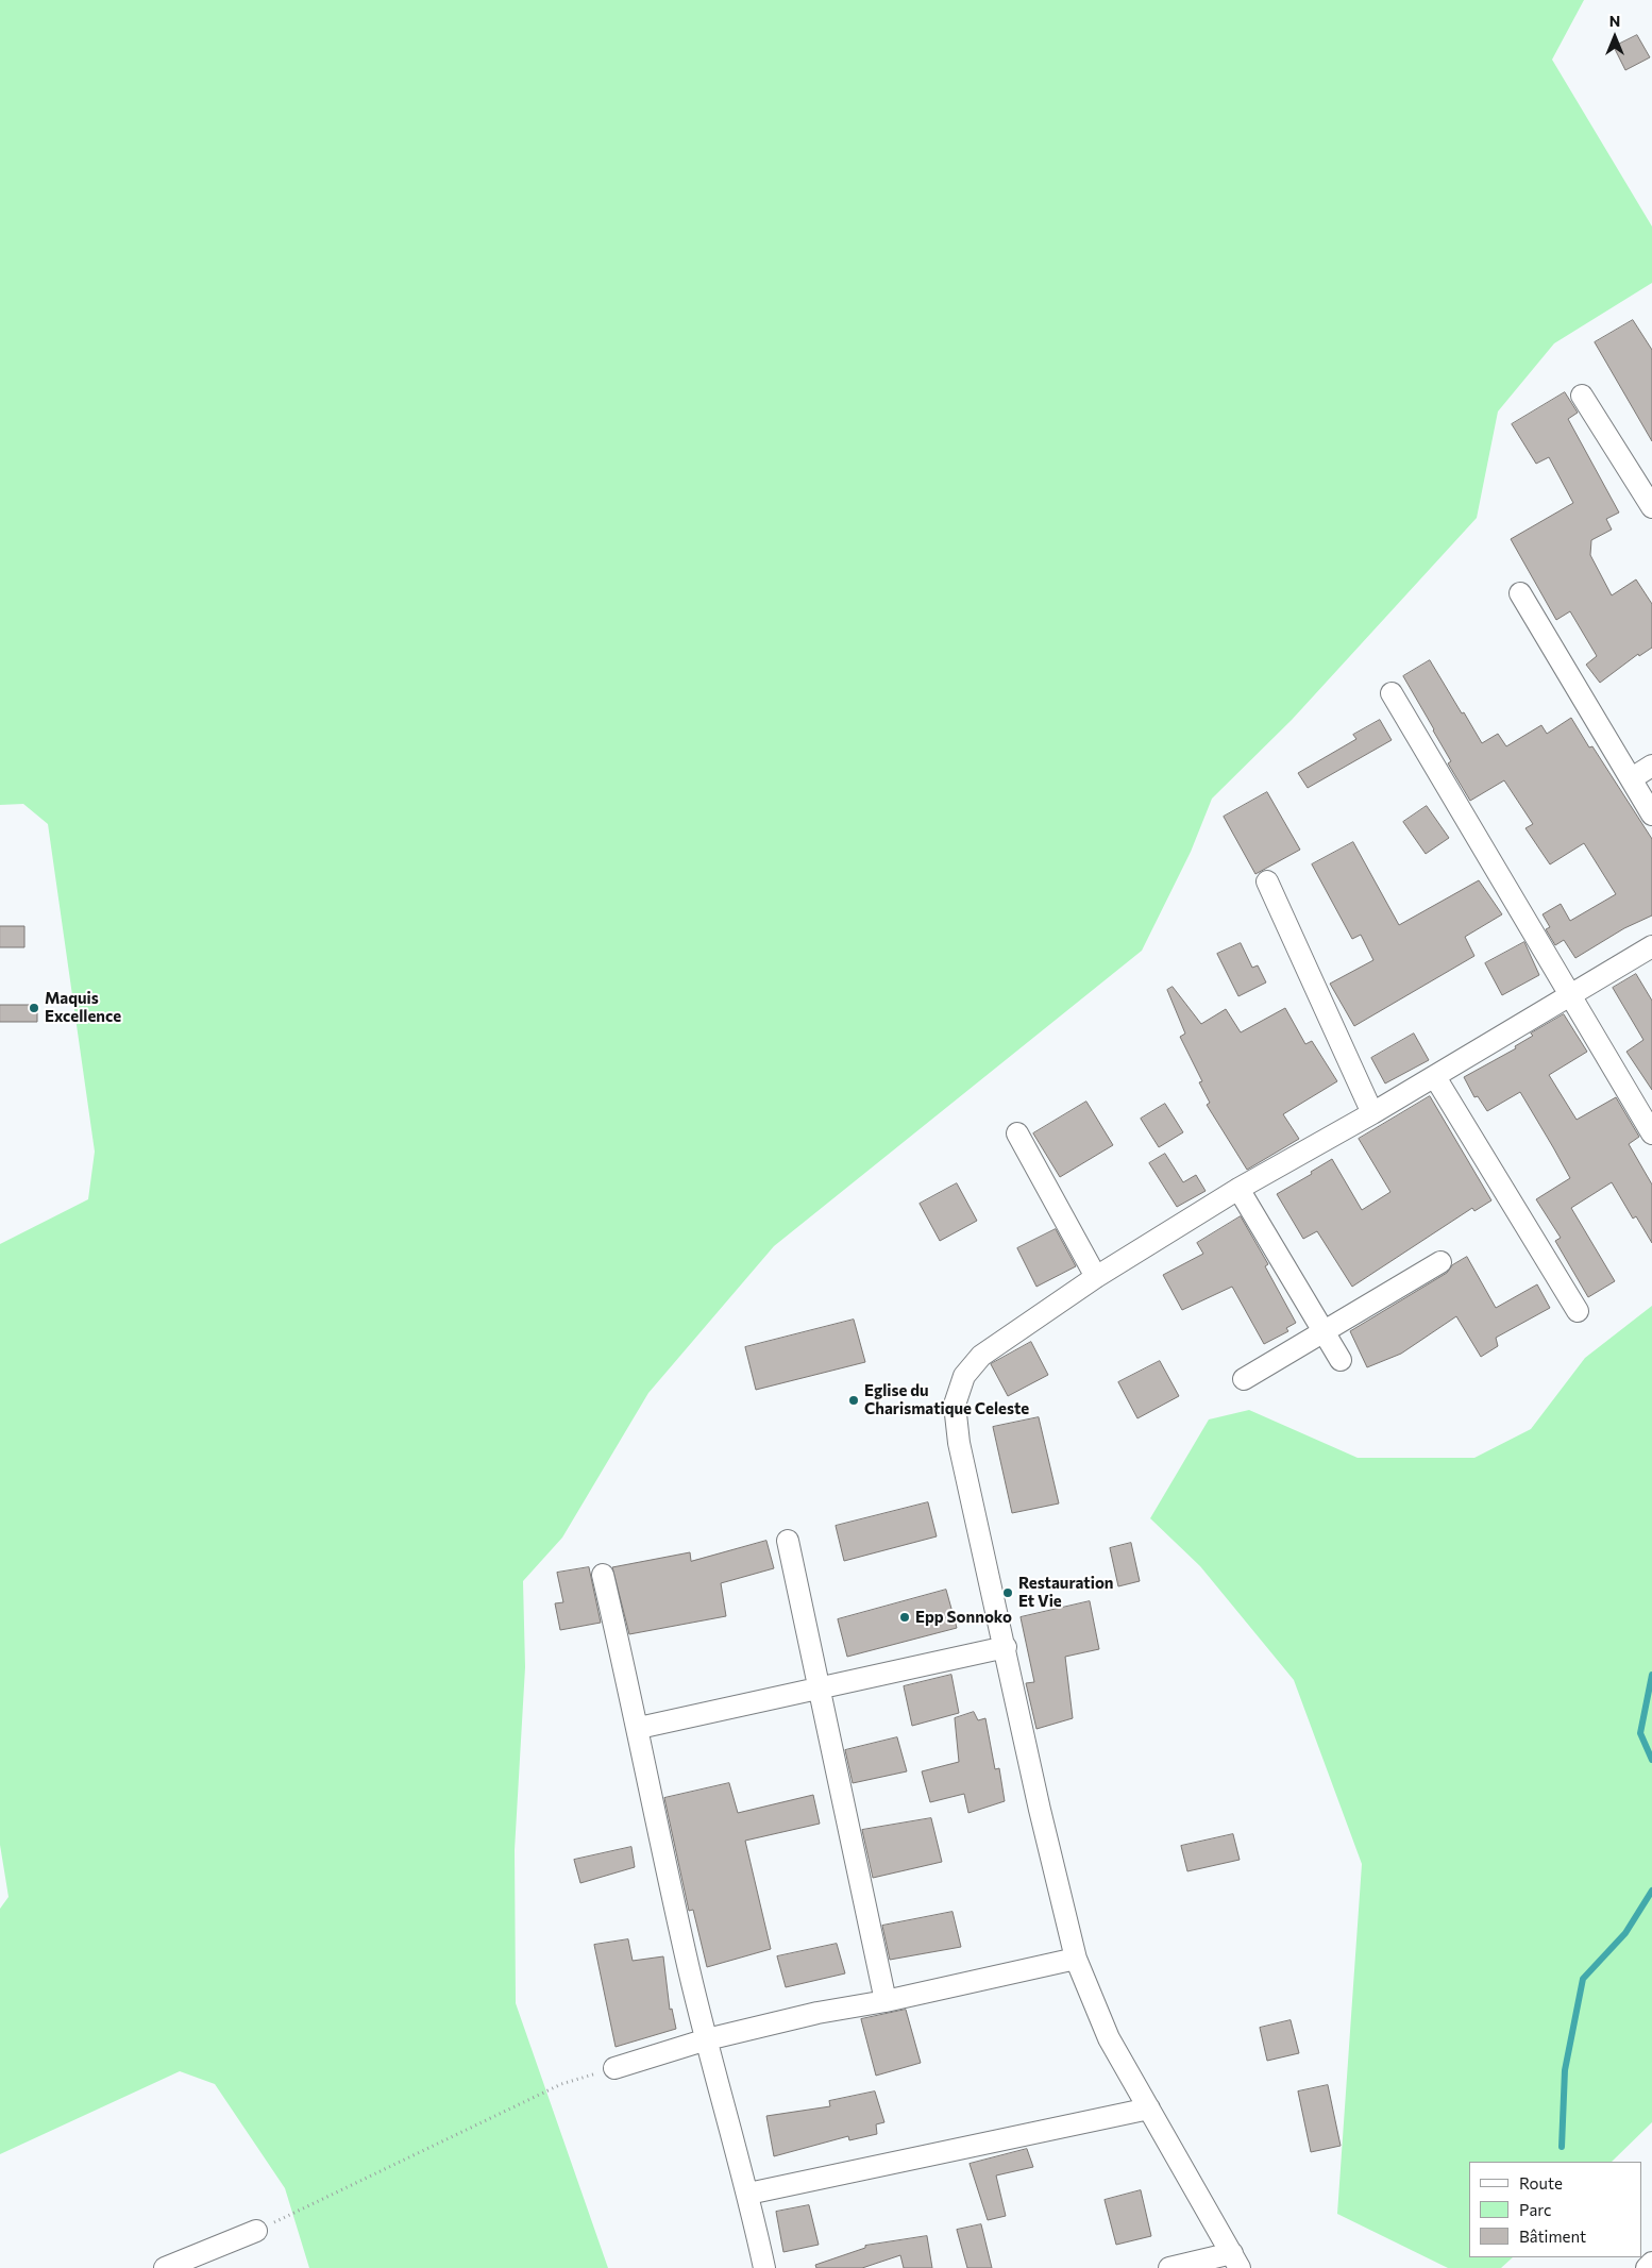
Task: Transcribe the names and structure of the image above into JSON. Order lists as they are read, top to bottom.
{
  "places": [
    "Maquis Excellence",
    "Eglise du Charismatique Celeste",
    "Restauration Et Vie",
    "Epp Sonnoko"
  ],
  "legend": ["Route", "Parc", "Bâtiment"],
  "north": "top"
}
